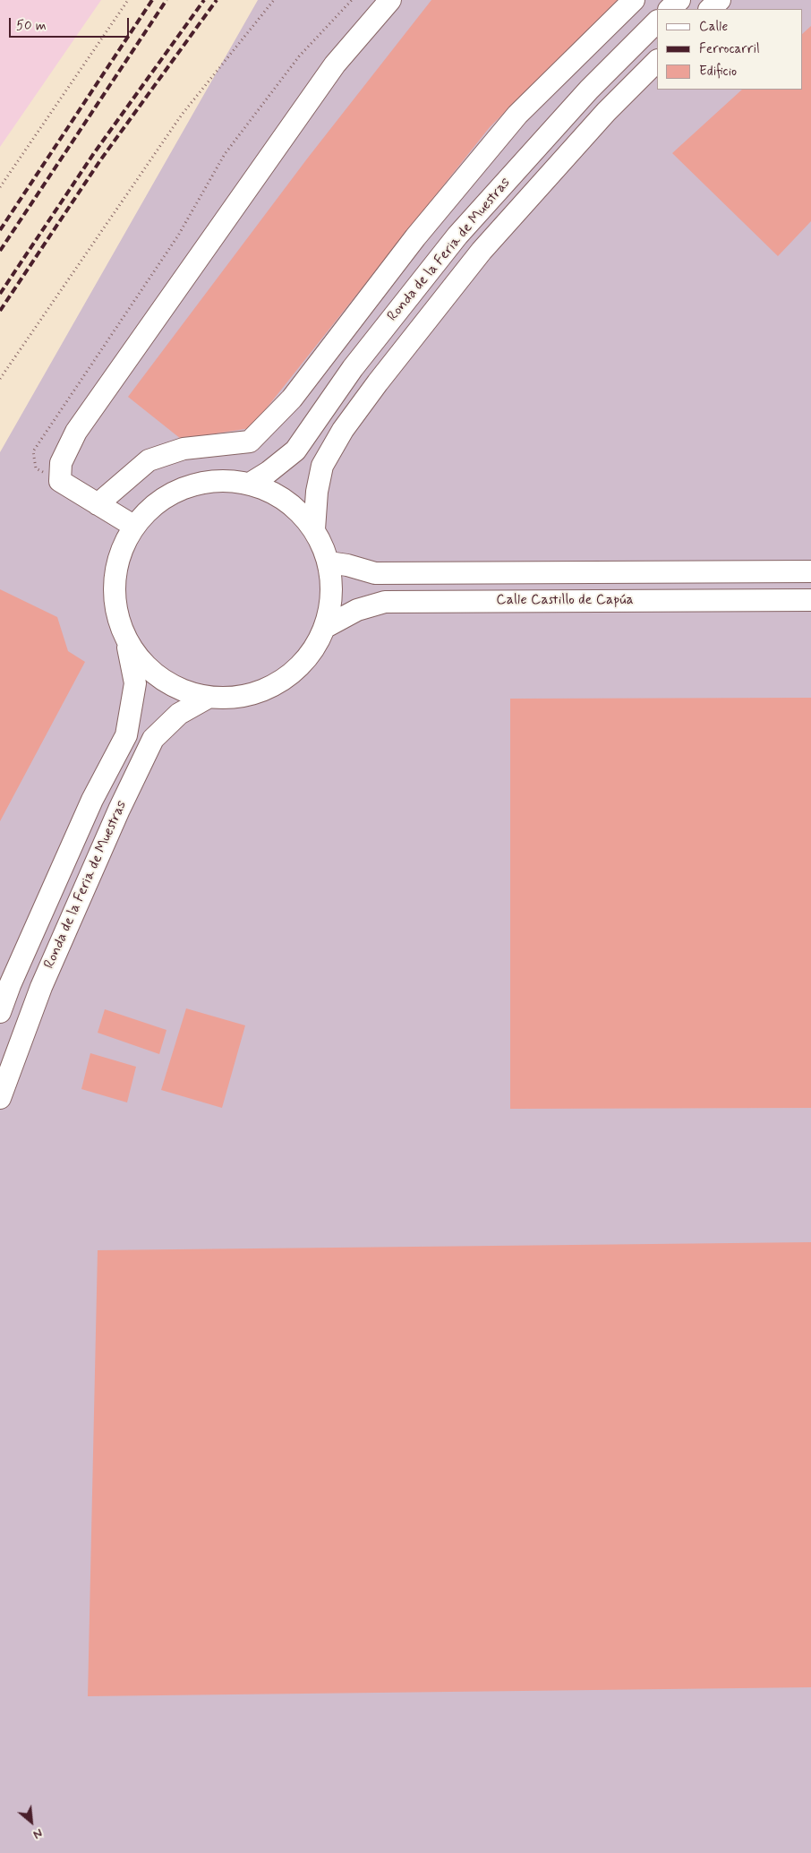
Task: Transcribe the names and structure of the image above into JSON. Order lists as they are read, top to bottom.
{
  "streets": {
    "street": ["Ronda de la Feria de Muestras", "Calle Castillo de Capúa"]
  },
  "crossings": [
    ["Ronda de la Feria de Muestras", "Calle Castillo de Capúa"]
  ],
  "legend": ["Calle", "Ferrocarril", "Edificio"],
  "scale_bar": "50 m",
  "north": "bottom right"
}
